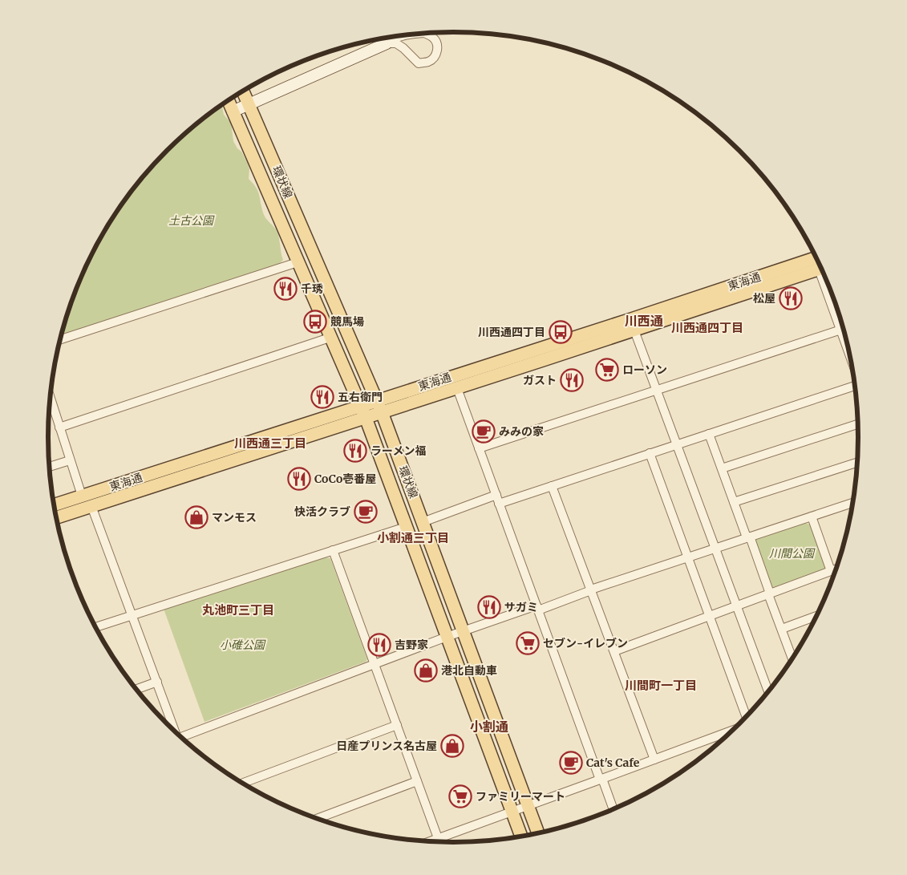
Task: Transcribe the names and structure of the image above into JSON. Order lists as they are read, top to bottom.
{
  "streets": {
    "main road": ["環状線", "東海通"]
  },
  "crossings": [
    ["環状線", "東海通"]
  ],
  "districts": [
    "川西通",
    "川西通四丁目",
    "川西通三丁目",
    "小割通三丁目",
    "丸池町三丁目",
    "川間町一丁目",
    "小割通"
  ],
  "parks": ["土古公園", "川間公園", "小碓公園"],
  "places": {
    "restaurant": [
      "千琇",
      "松屋",
      "ガスト",
      "五右衛門",
      "ラーメン福",
      "CoCo壱番屋",
      "サガミ",
      "吉野家"
    ],
    "bus stop": ["競馬場", "川西通四丁目"],
    "supermarket": ["ローソン", "セブン-イレブン", "ファミリーマート"],
    "cafe": ["みみの家", "快活クラブ", "Cat's Cafe"],
    "shop": ["マンモス", "港北自動車", "日産プリンス名古屋"]
  }
}
